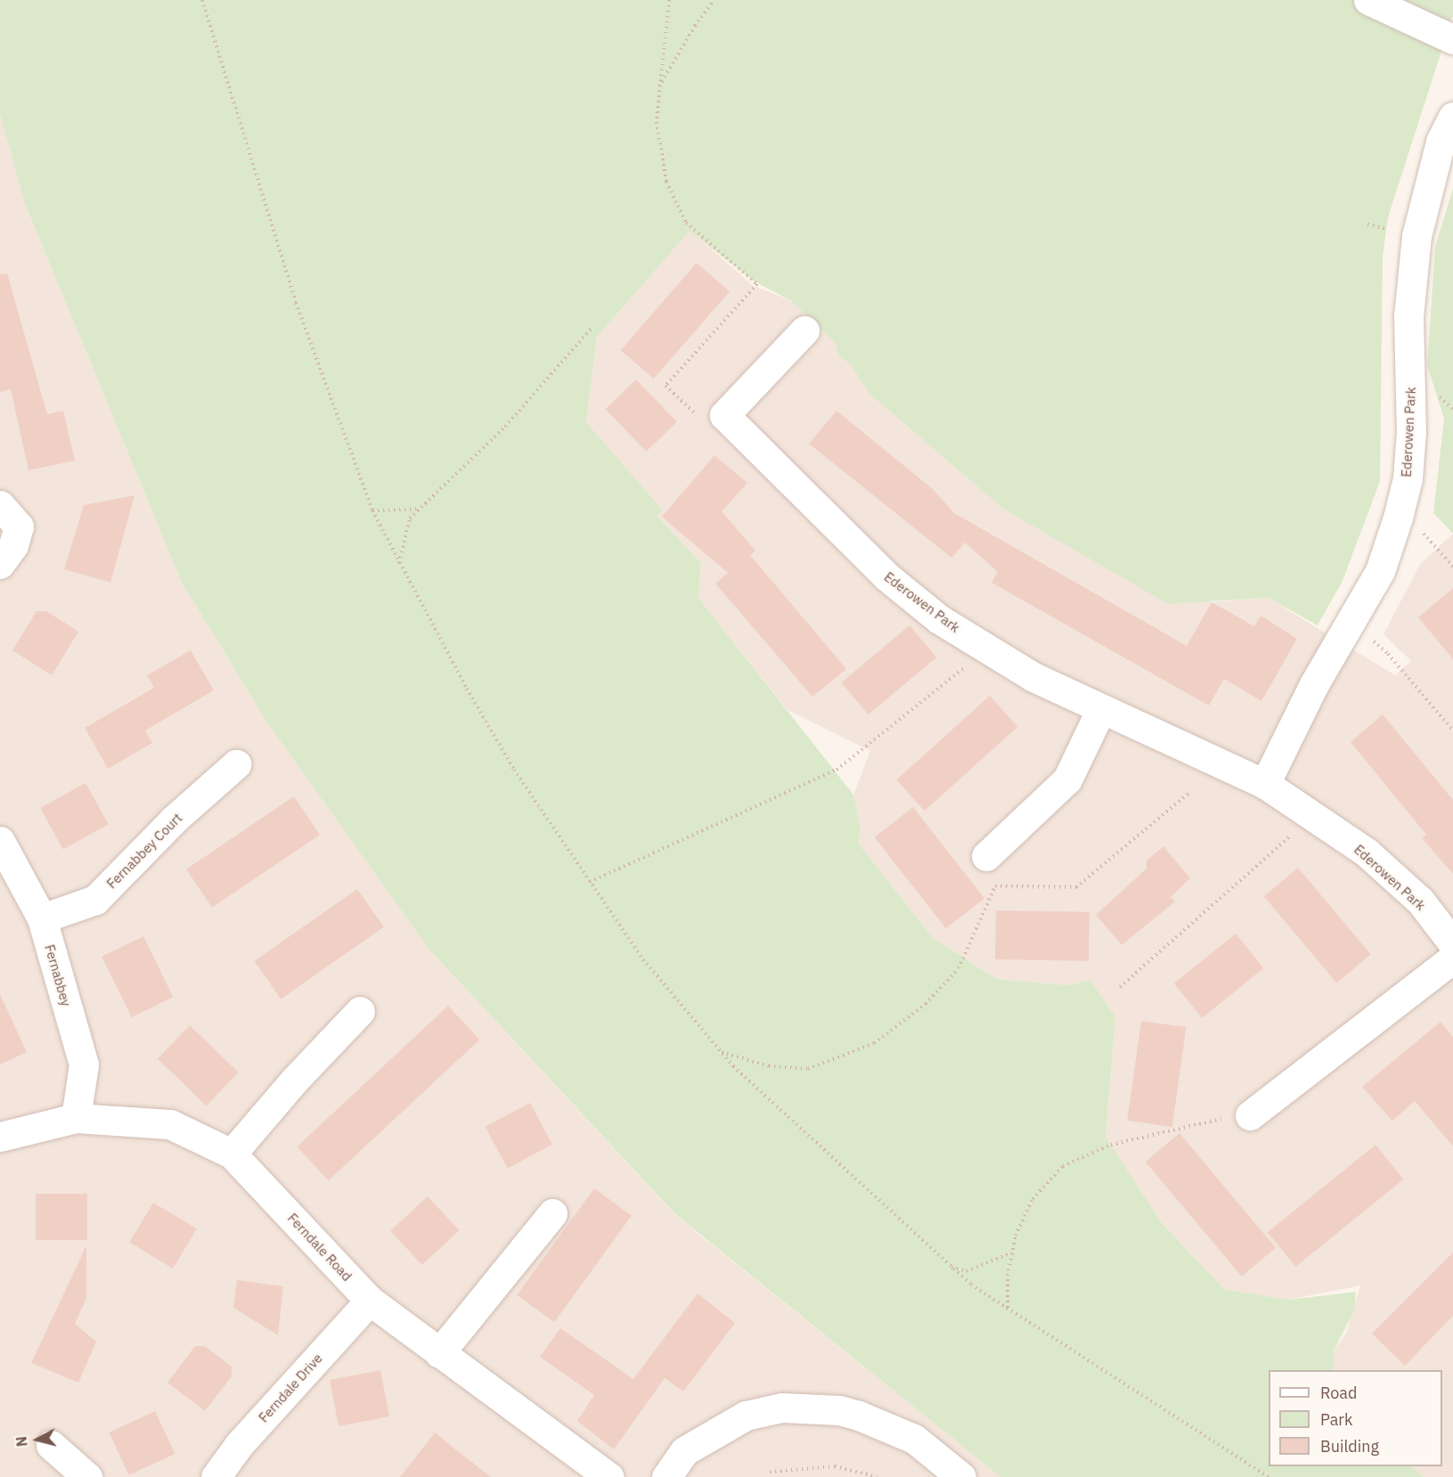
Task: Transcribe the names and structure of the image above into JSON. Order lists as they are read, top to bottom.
{
  "streets": {
    "street": [
      "Ederowen Park",
      "Fernabbey Court",
      "Fernabbey",
      "Ferndale Road",
      "Ferndale Drive"
    ]
  },
  "crossings": [
    ["Fernabbey Court", "Fernabbey"],
    ["Fernabbey", "Ferndale Road"],
    ["Ferndale Road", "Ferndale Drive"]
  ],
  "legend": ["Road", "Park", "Building"],
  "north": "left"
}
